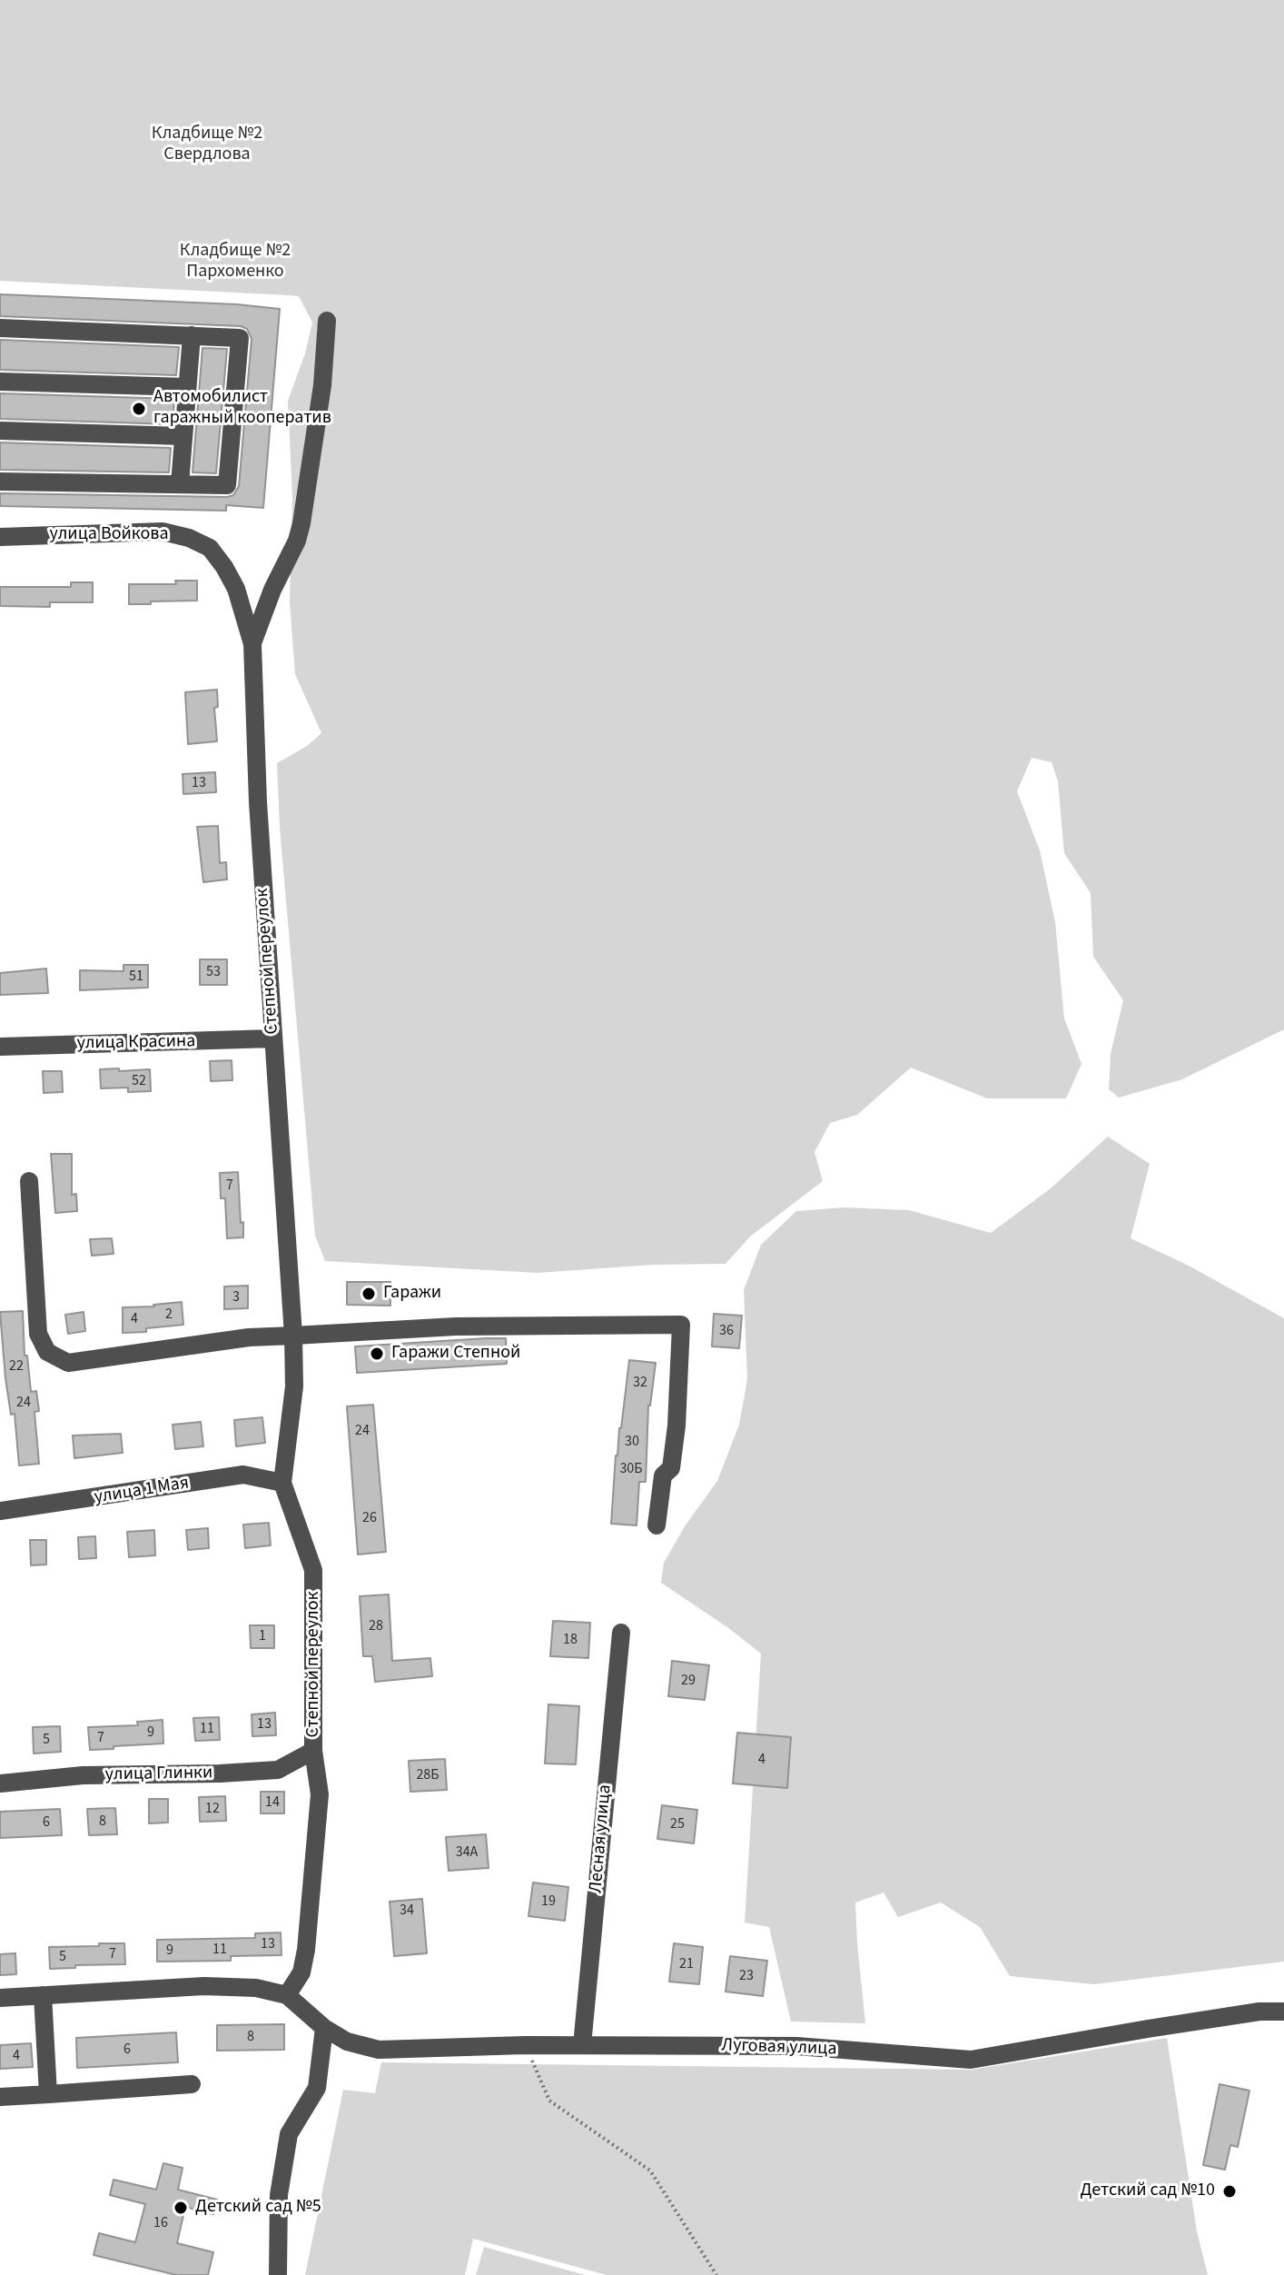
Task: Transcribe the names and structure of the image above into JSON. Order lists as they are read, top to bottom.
{
  "streets": {
    "street": [
      "улица Войкова",
      "Степной переулок",
      "улица Красина",
      "улица 1 Мая",
      "улица Глинки",
      "Лесная улица",
      "Луговая улица"
    ]
  },
  "crossings": [
    ["улица Войкова", "Степной переулок"],
    ["Степной переулок", "улица Красина"],
    ["Степной переулок", "улица 1 Мая"],
    ["Степной переулок", "улица Глинки"],
    ["Степной переулок", "Луговая улица"],
    ["Лесная улица", "Луговая улица"]
  ],
  "parks": ["Кладбище №2 Свердлова", "Кладбище №2 Пархоменко"],
  "places": [
    "Автомобилист гаражный кооператив",
    "Гаражи",
    "Гаражи Степной",
    "Детский сад №10",
    "Детский сад №5"
  ],
  "house_numbers": [
    "13",
    "53",
    "51",
    "52",
    "7",
    "3",
    "2",
    "4",
    "36",
    "22",
    "32",
    "24",
    "24",
    "30",
    "30Б",
    "26",
    "28",
    "1",
    "18",
    "29",
    "13",
    "11",
    "9",
    "7",
    "5",
    "4",
    "28Б",
    "14",
    "12",
    "8",
    "6",
    "25",
    "34А",
    "19",
    "34",
    "13",
    "11",
    "9",
    "7",
    "5",
    "21",
    "23",
    "8",
    "6",
    "4",
    "16"
  ]
}
